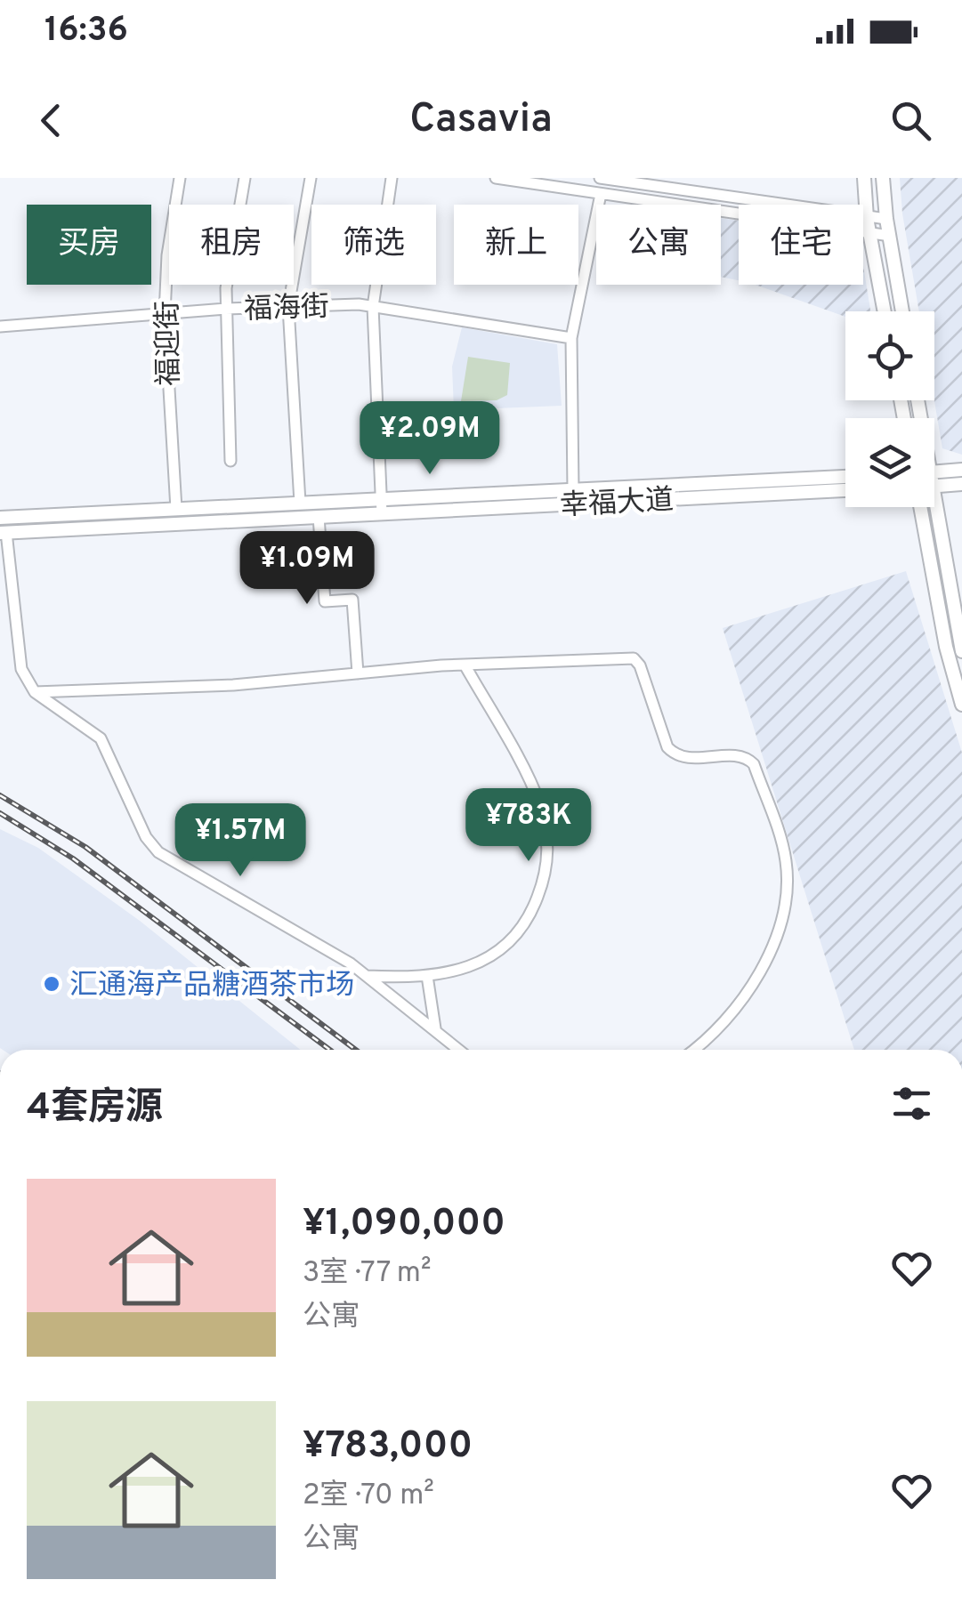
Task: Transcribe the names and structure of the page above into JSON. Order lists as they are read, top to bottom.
{
  "streets": {
    "main road": ["幸福大道"],
    "street": ["福海街", "福迎街"]
  },
  "crossings": [
    ["福海街", "福迎街"],
    ["福迎街", "幸福大道"]
  ],
  "places": ["汇通海产品糖酒茶市场"],
  "page": {
    "status": "16:36",
    "header": "Casavia",
    "chip": [
      "买房",
      "租房",
      "筛选",
      "新上",
      "公寓",
      "住宅"
    ],
    "price": [
      "¥2.09M",
      "¥1.09M",
      "¥783K",
      "¥1.57M"
    ],
    "heading": "4套房源",
    "list": [
      {
        "name": "¥1,090,000",
        "note": "3室 · 77 m² · 公寓"
      },
      {
        "name": "¥783,000",
        "note": "2室 · 70 m² · 公寓"
      }
    ]
  }
}
